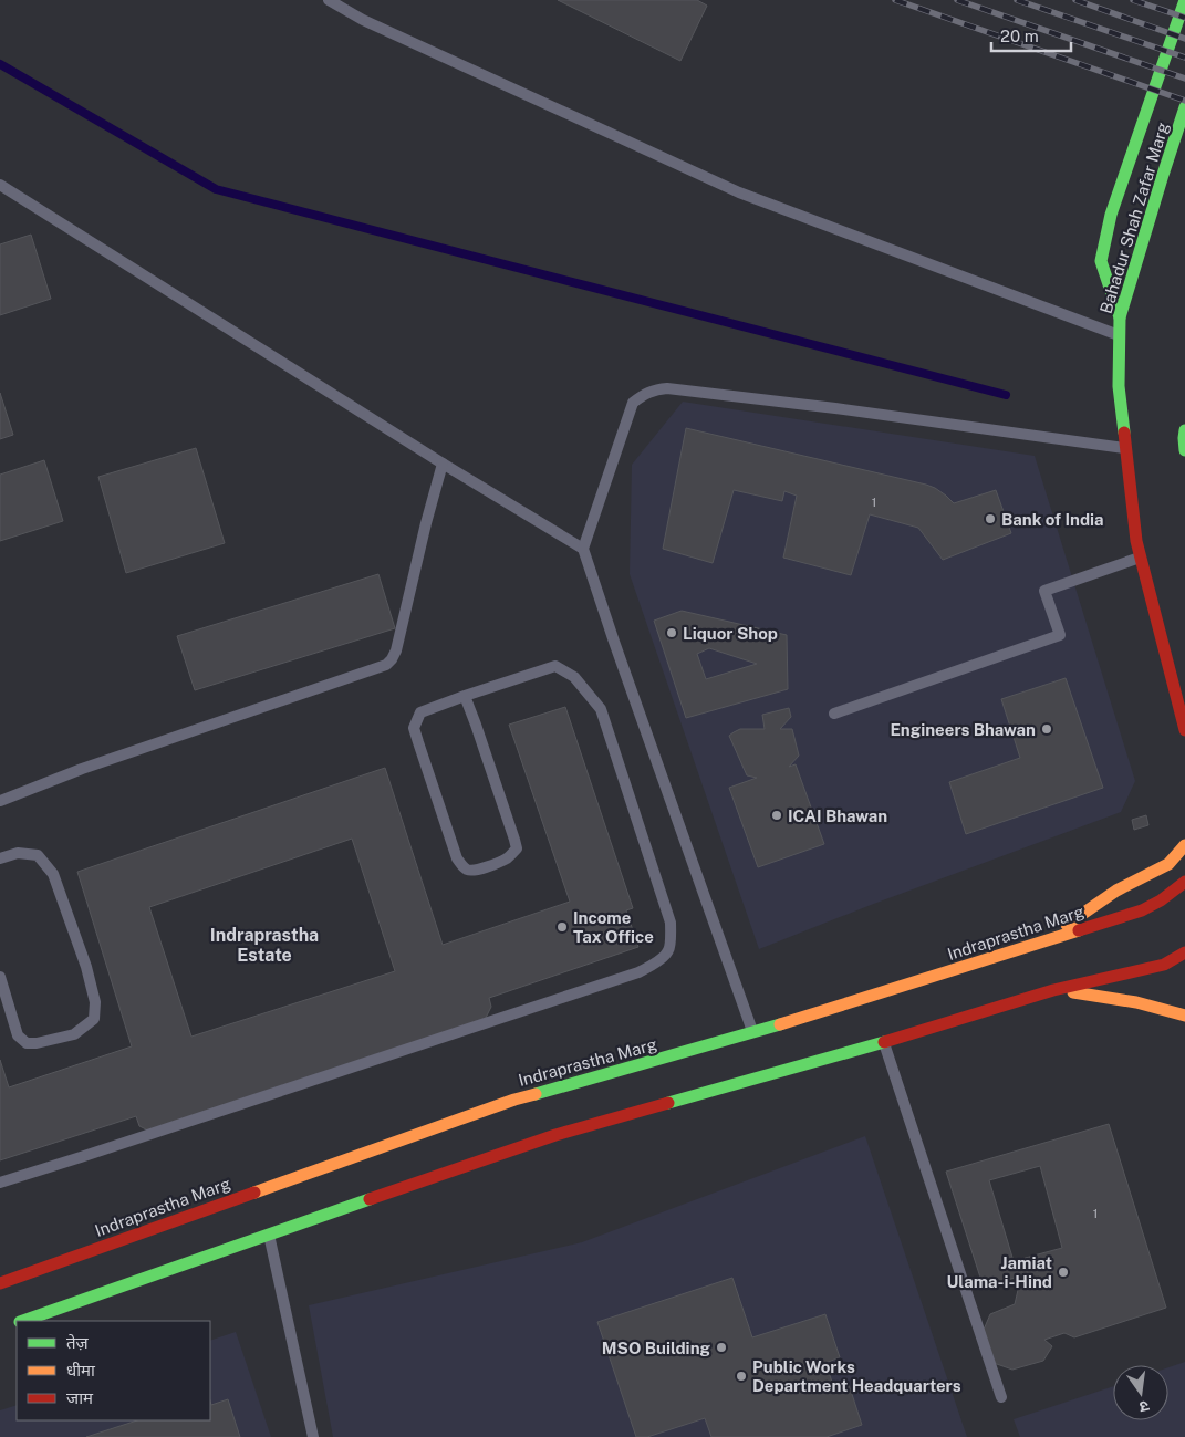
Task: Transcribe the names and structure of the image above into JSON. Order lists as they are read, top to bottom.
{
  "streets": {
    "main road": ["Bahadur Shah Zafar Marg", "Indraprastha Marg"]
  },
  "districts": ["Indraprastha Estate"],
  "places": [
    "Bank of India",
    "Liquor Shop",
    "Engineers Bhawan",
    "ICAI Bhawan",
    "Income Tax Office",
    "Jamiat Ulama-i-Hind",
    "MSO Building",
    "Public Works Department Headquarters"
  ],
  "house_numbers": ["1", "1"],
  "legend": ["तेज़", "धीमा", "जाम"],
  "scale_bar": "20 m",
  "north": "bottom"
}
